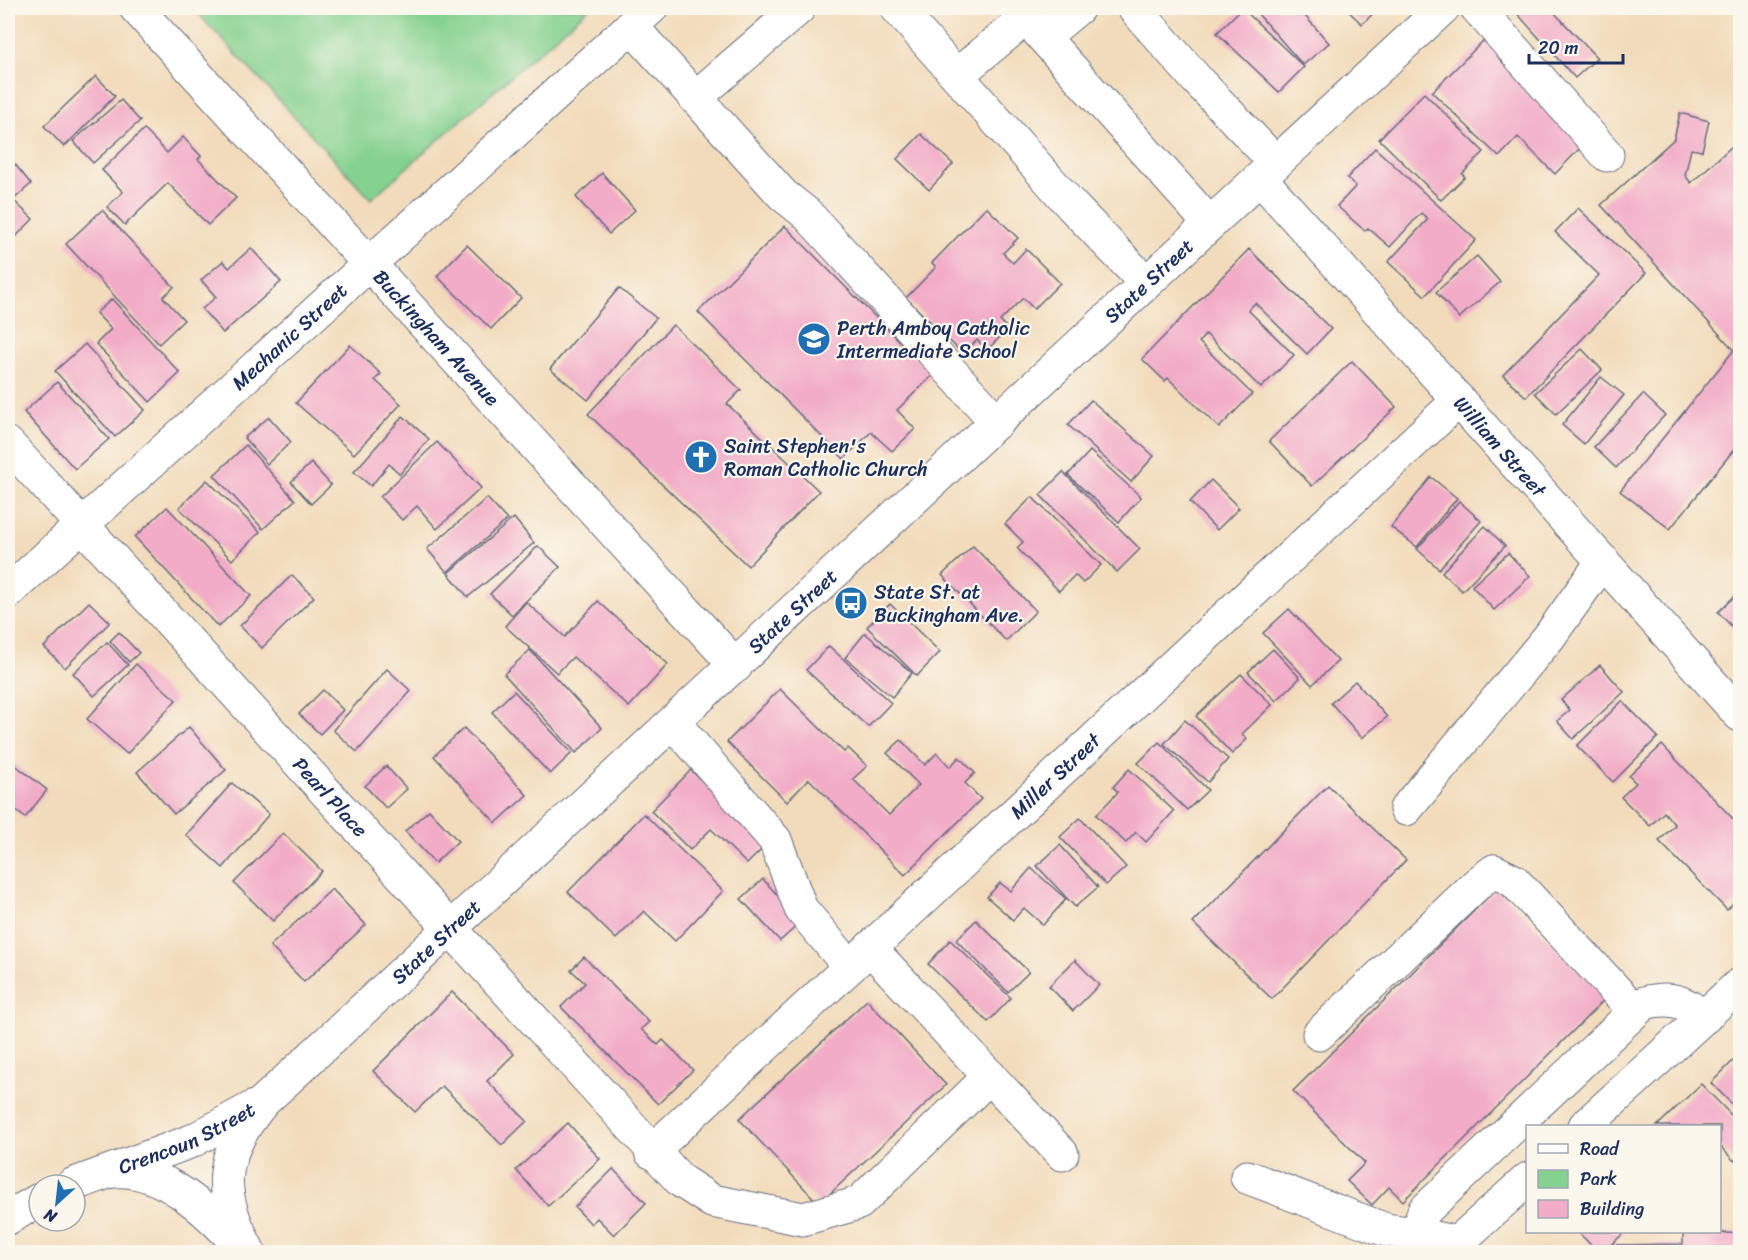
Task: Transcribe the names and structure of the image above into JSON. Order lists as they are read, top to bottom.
{
  "streets": {
    "street": [
      "State Street",
      "Mechanic Street",
      "Buckingham Avenue",
      "William Street",
      "Miller Street",
      "Pearl Place",
      "Crencoun Street"
    ]
  },
  "crossings": [
    ["State Street", "Buckingham Avenue"],
    ["State Street", "William Street"],
    ["State Street", "Pearl Place"],
    ["State Street", "Crencoun Street"],
    ["Mechanic Street", "Buckingham Avenue"],
    ["Mechanic Street", "Pearl Place"],
    ["William Street", "Miller Street"],
    ["Miller Street", "Pearl Place"]
  ],
  "places": {
    "school or university": ["Perth Amboy Catholic Intermediate School"],
    "church": ["Saint Stephen's Roman Catholic Church"],
    "bus stop": ["State St. at Buckingham Ave."]
  },
  "legend": ["Road", "Park", "Building"],
  "scale_bar": "20 m",
  "north": "bottom left"
}
